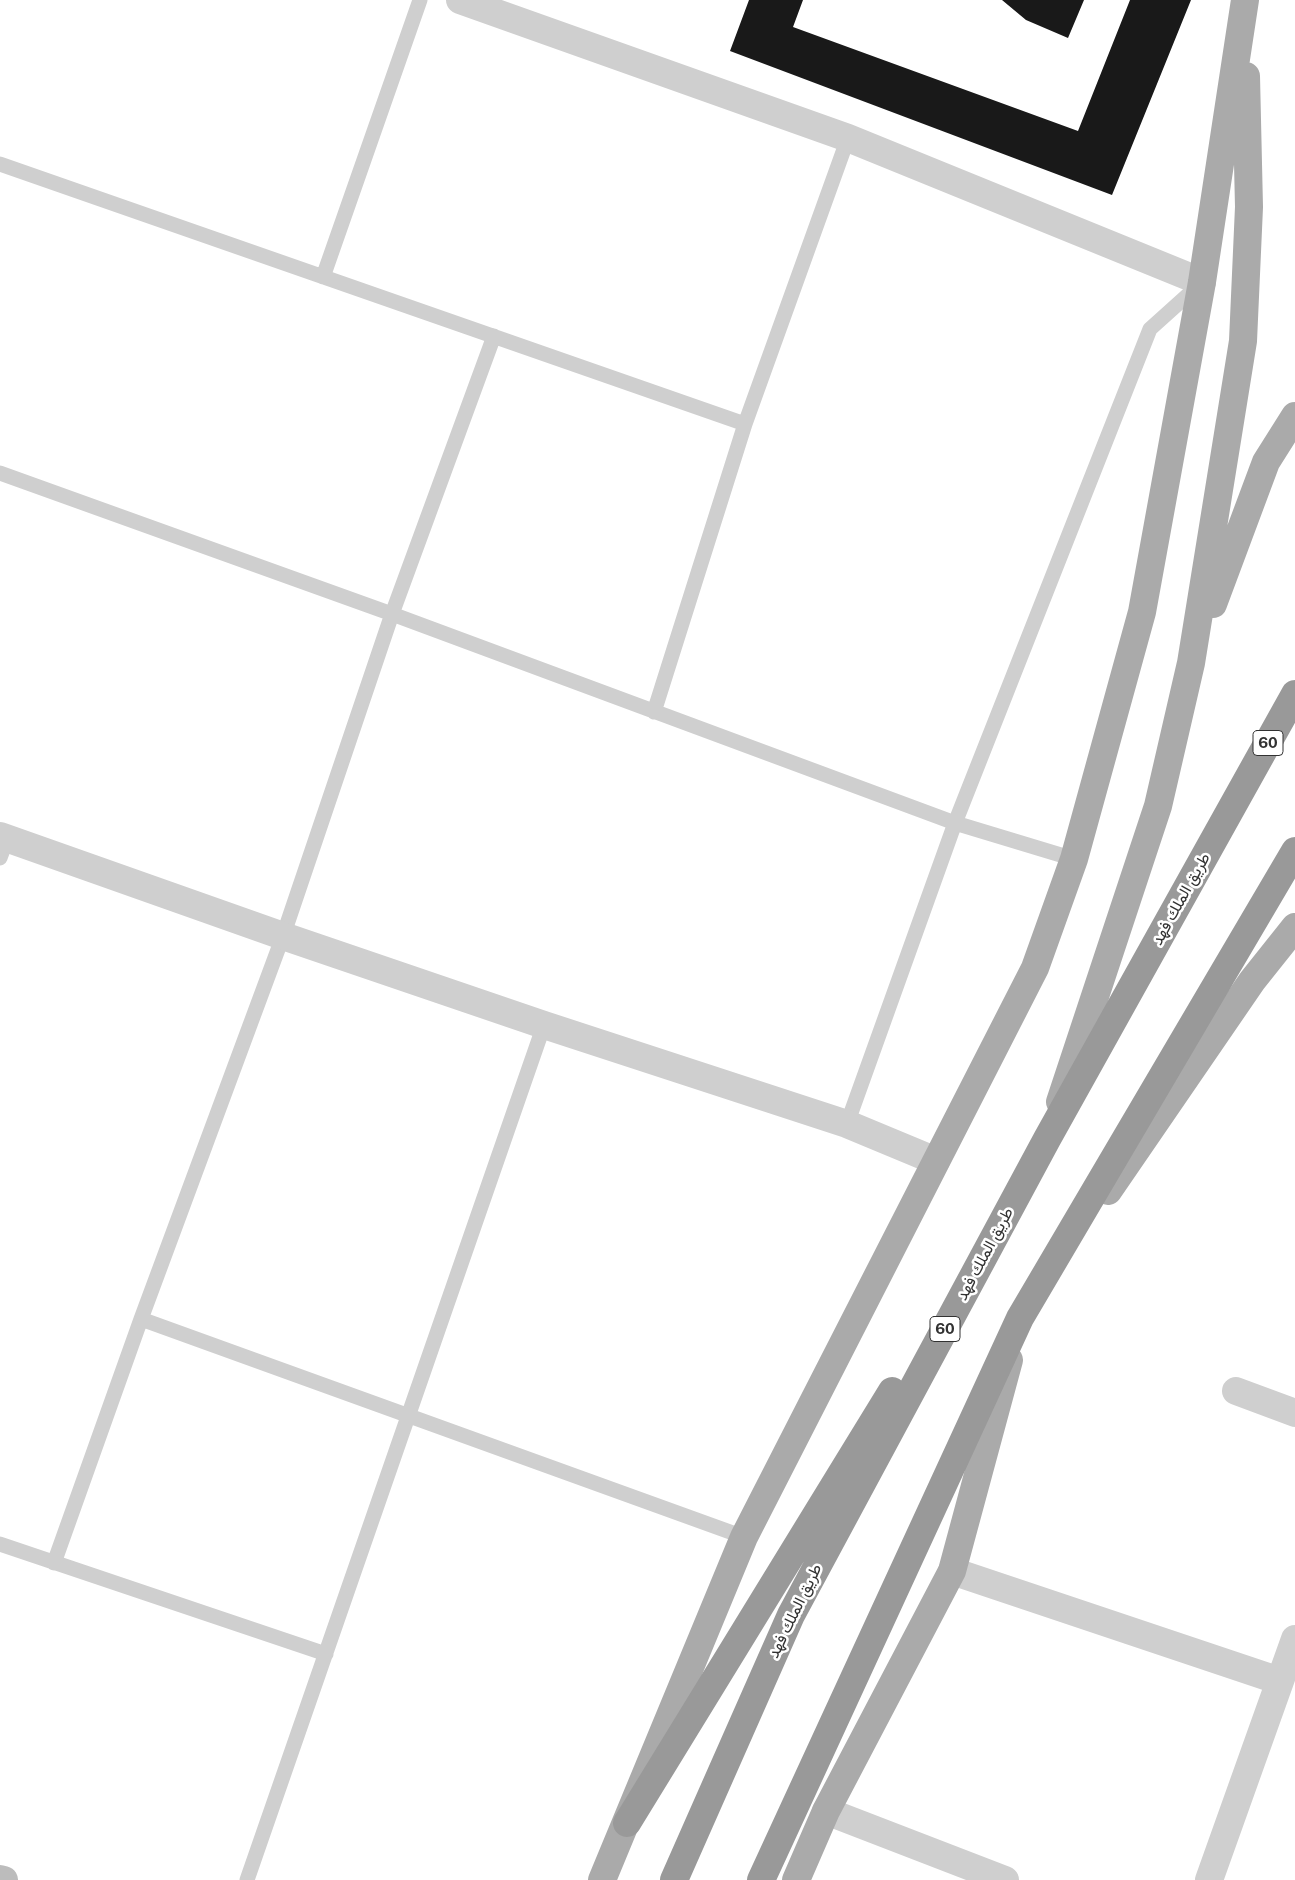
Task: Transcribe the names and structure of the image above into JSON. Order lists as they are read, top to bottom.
{
  "streets": {
    "highway": ["60", "طريق الملك فهد"]
  }
}
